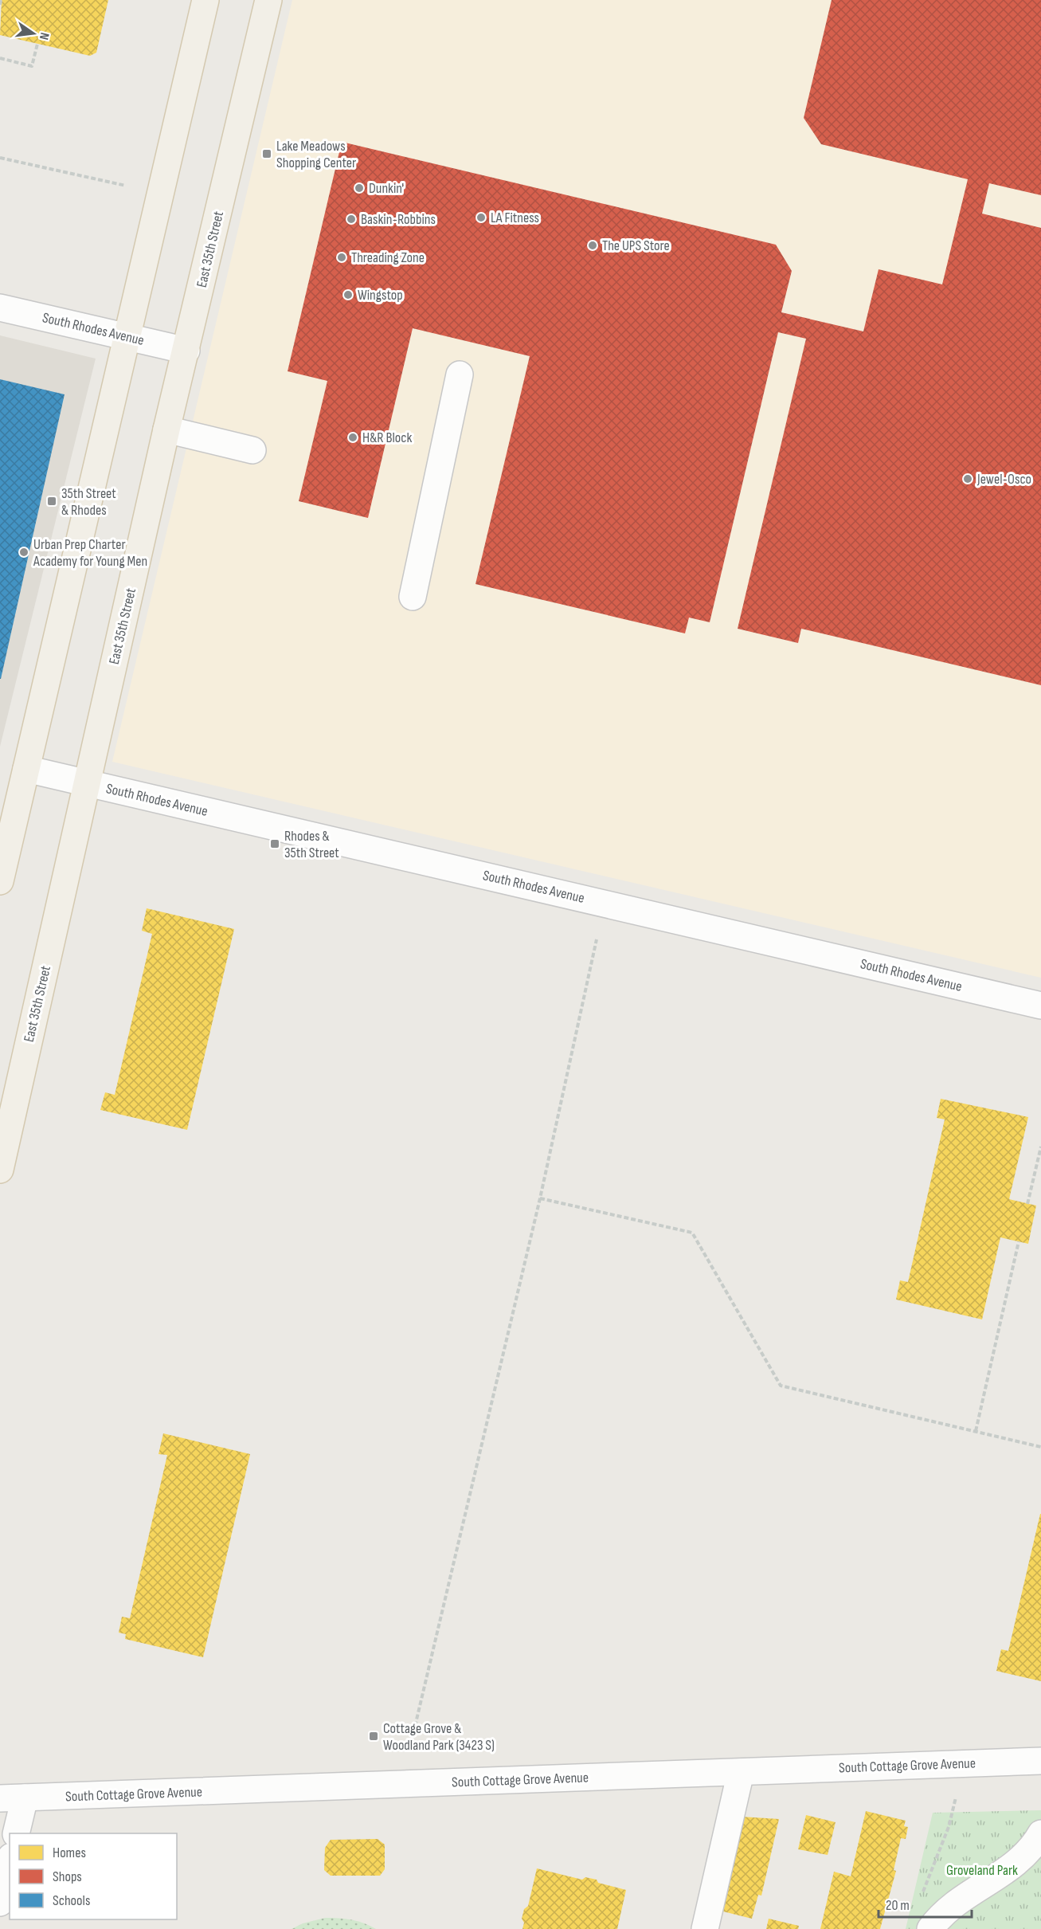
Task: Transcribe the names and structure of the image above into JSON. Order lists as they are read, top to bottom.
{
  "streets": {
    "main road": ["East 35th Street"],
    "street": ["South Rhodes Avenue", "South Cottage Grove Avenue"]
  },
  "crossings": [
    ["East 35th Street", "South Rhodes Avenue"]
  ],
  "parks": ["Groveland Park"],
  "places": {
    "transit": [
      "Lake Meadows Shopping Center",
      "35th Street & Rhodes",
      "Rhodes & 35th Street",
      "Cottage Grove & Woodland Park (3423 S)"
    ],
    "other": [
      "Dunkin'",
      "LA Fitness",
      "Baskin-Robbins",
      "The UPS Store",
      "Threading Zone",
      "Wingstop",
      "H&R Block",
      "Jewel-Osco",
      "Urban Prep Charter Academy for Young Men"
    ]
  },
  "legend": ["Homes", "Shops", "Schools"],
  "scale_bar": "20 m",
  "north": "right"
}
